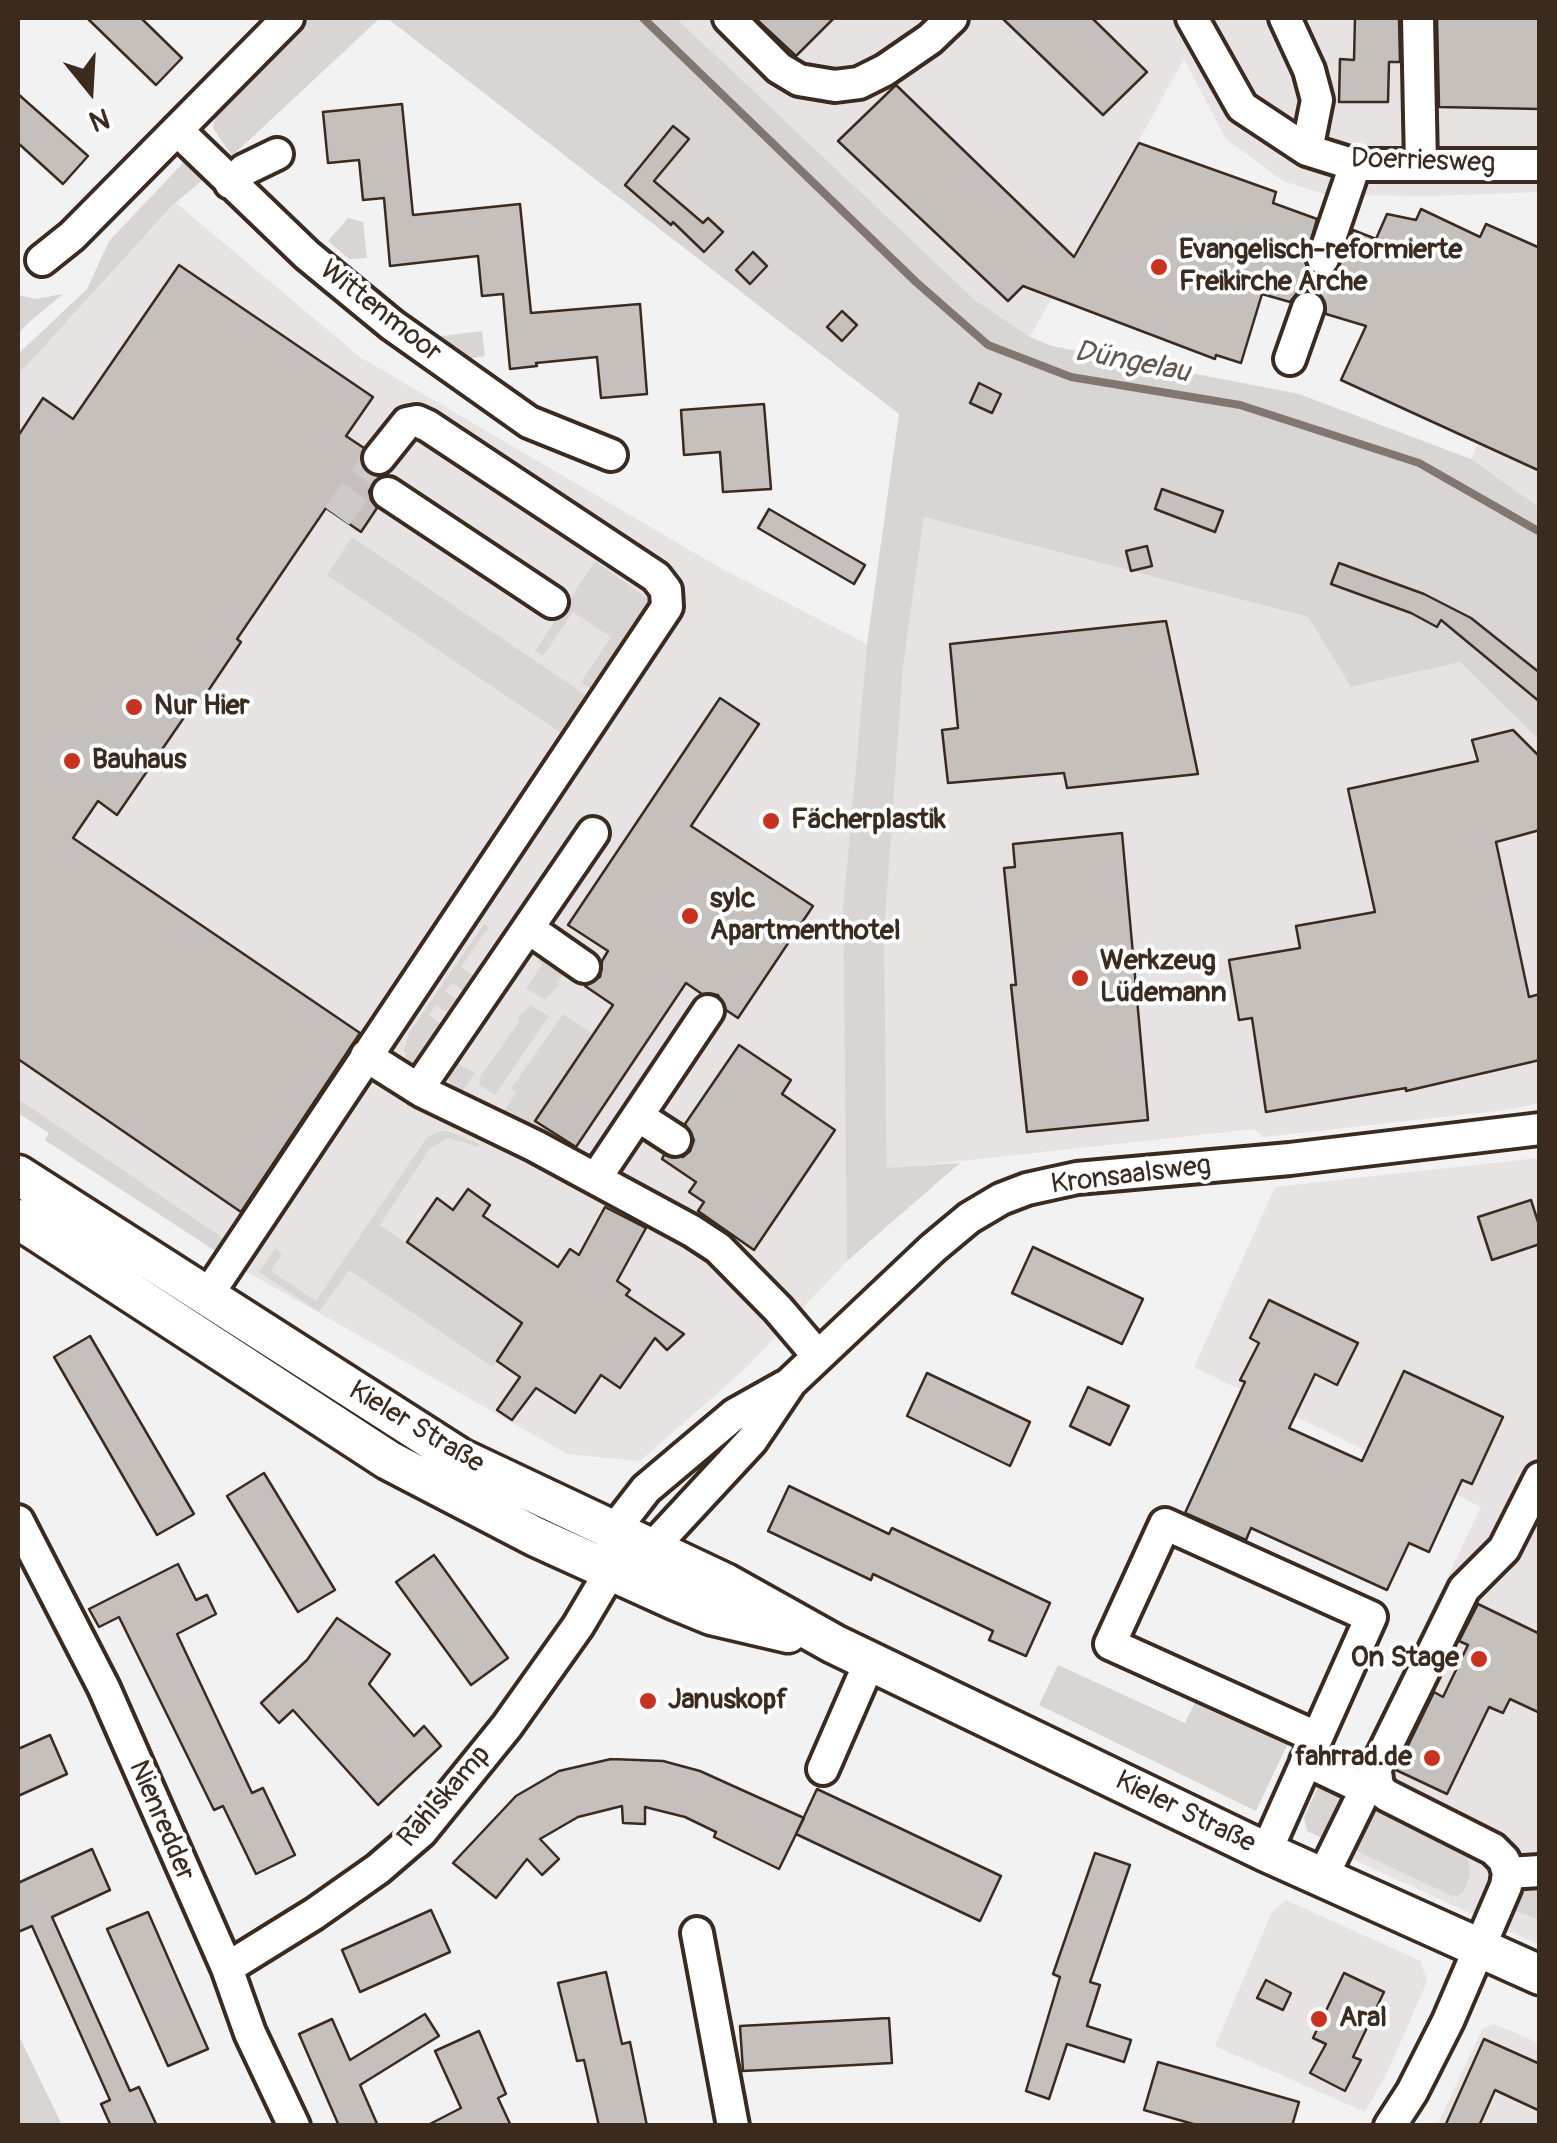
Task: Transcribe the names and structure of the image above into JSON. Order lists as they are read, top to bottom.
{
  "streets": {
    "main road": ["Kieler Straße"],
    "street": [
      "Doerriesweg",
      "Wittenmoor",
      "Kronsaalsweg",
      "Rahlskamp",
      "Nienredder"
    ]
  },
  "crossings": [
    ["Kronsaalsweg", "Kieler Straße"],
    ["Kronsaalsweg", "Rahlskamp"],
    ["Kieler Straße", "Rahlskamp"],
    ["Rahlskamp", "Nienredder"]
  ],
  "water": ["Düngelau"],
  "places": [
    "Evangelisch-reformierte Freikirche Arche",
    "Nur Hier",
    "Bauhaus",
    "Fächerplastik",
    "sylc Apartmenthotel",
    "Werkzeug Lüdemann",
    "On Stage",
    "Januskopf",
    "fahrrad.de",
    "Aral"
  ],
  "north": "bottom"
}
